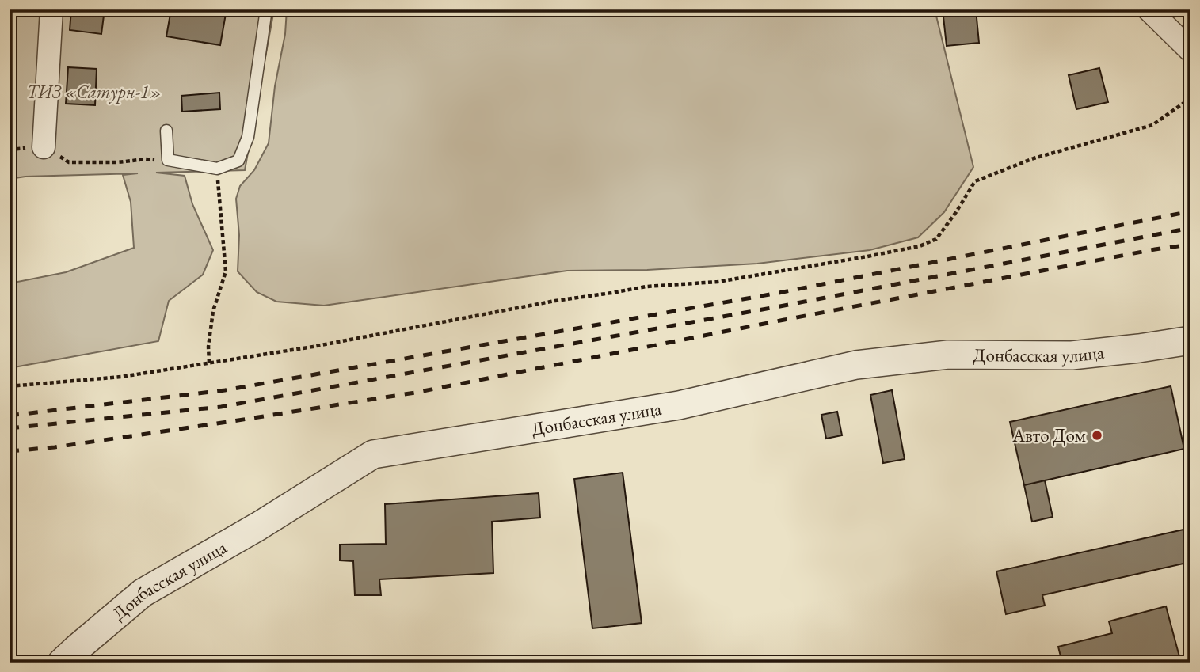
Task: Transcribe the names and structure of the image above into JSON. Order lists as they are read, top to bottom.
{
  "streets": {
    "street": ["Донбасская улица"]
  },
  "parks": ["ТИЗ «Сатурн-1»"],
  "places": ["Авто Дом"]
}
